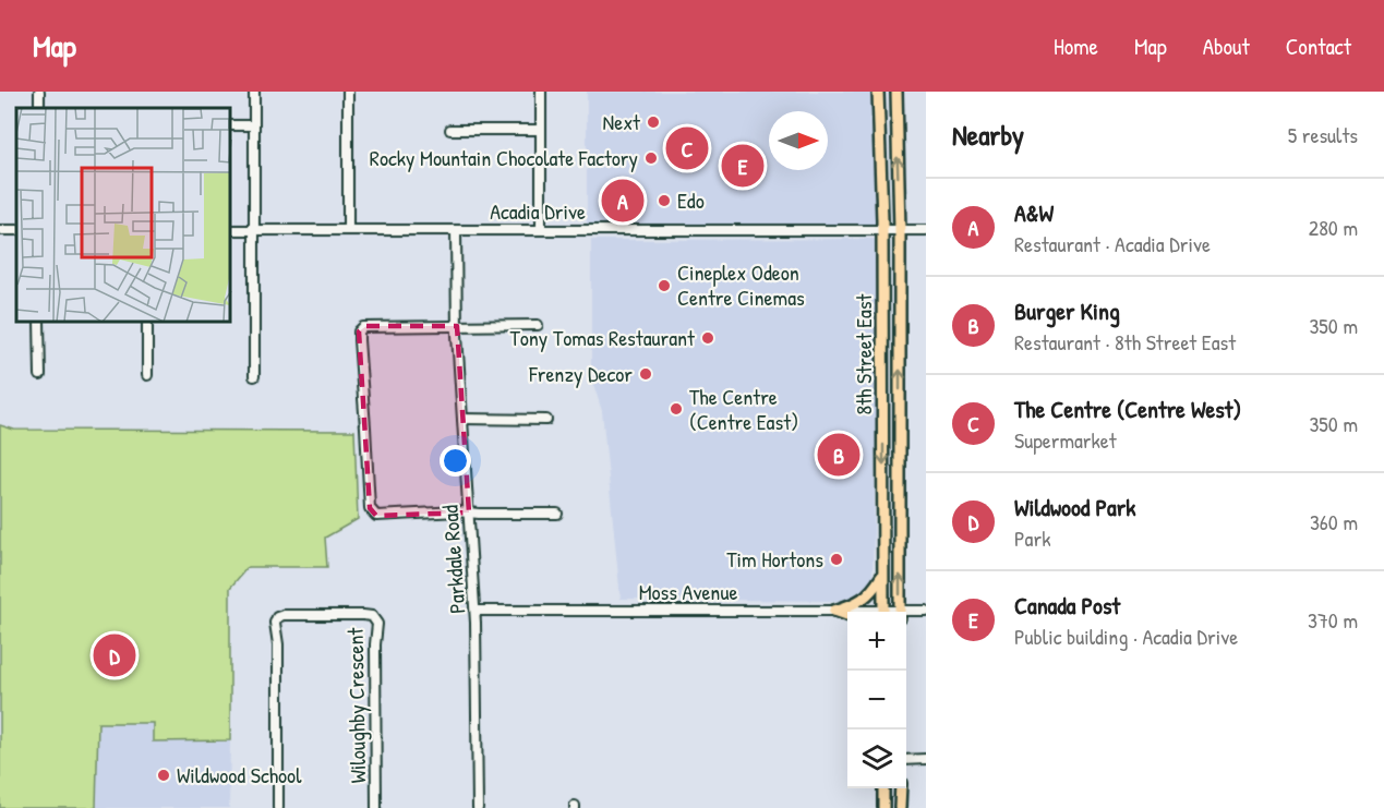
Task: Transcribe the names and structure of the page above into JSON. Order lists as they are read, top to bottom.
{
  "streets": {
    "main road": ["8th Street East"],
    "street": [
      "Acadia Drive",
      "Parkdale Road",
      "Moss Avenue",
      "Wiloughby Crescent"
    ]
  },
  "crossings": [
    ["Acadia Drive", "8th Street East"],
    ["Acadia Drive", "Parkdale Road"],
    ["Parkdale Road", "Moss Avenue"]
  ],
  "places": [
    "Next",
    "Rocky Mountain Chocolate Factory",
    "Edo",
    "Cineplex Odeon Centre Cinemas",
    "Tony Tomas Restaurant",
    "Frenzy Decor",
    "The Centre (Centre East)",
    "Tim Hortons",
    "Wildwood School"
  ],
  "north": "right",
  "page": {
    "header": "Map",
    "nav": [
      "Home",
      "Map",
      "About",
      "Contact"
    ],
    "heading": ["Nearby", "5 results"],
    "pins": [
      "C",
      "E",
      "A",
      "B",
      "D"
    ],
    "list": [
      {
        "mark": "A",
        "name": "A&W",
        "note": "Restaurant · Acadia Drive",
        "value": "280 m"
      },
      {
        "mark": "B",
        "name": "Burger King",
        "note": "Restaurant · 8th Street East",
        "value": "350 m"
      },
      {
        "mark": "C",
        "name": "The Centre (Centre West)",
        "note": "Supermarket",
        "value": "350 m"
      },
      {
        "mark": "D",
        "name": "Wildwood Park",
        "note": "Park",
        "value": "360 m"
      },
      {
        "mark": "E",
        "name": "Canada Post",
        "note": "Public building · Acadia Drive",
        "value": "370 m"
      }
    ],
    "map_buttons": ["+", "−"]
  }
}
